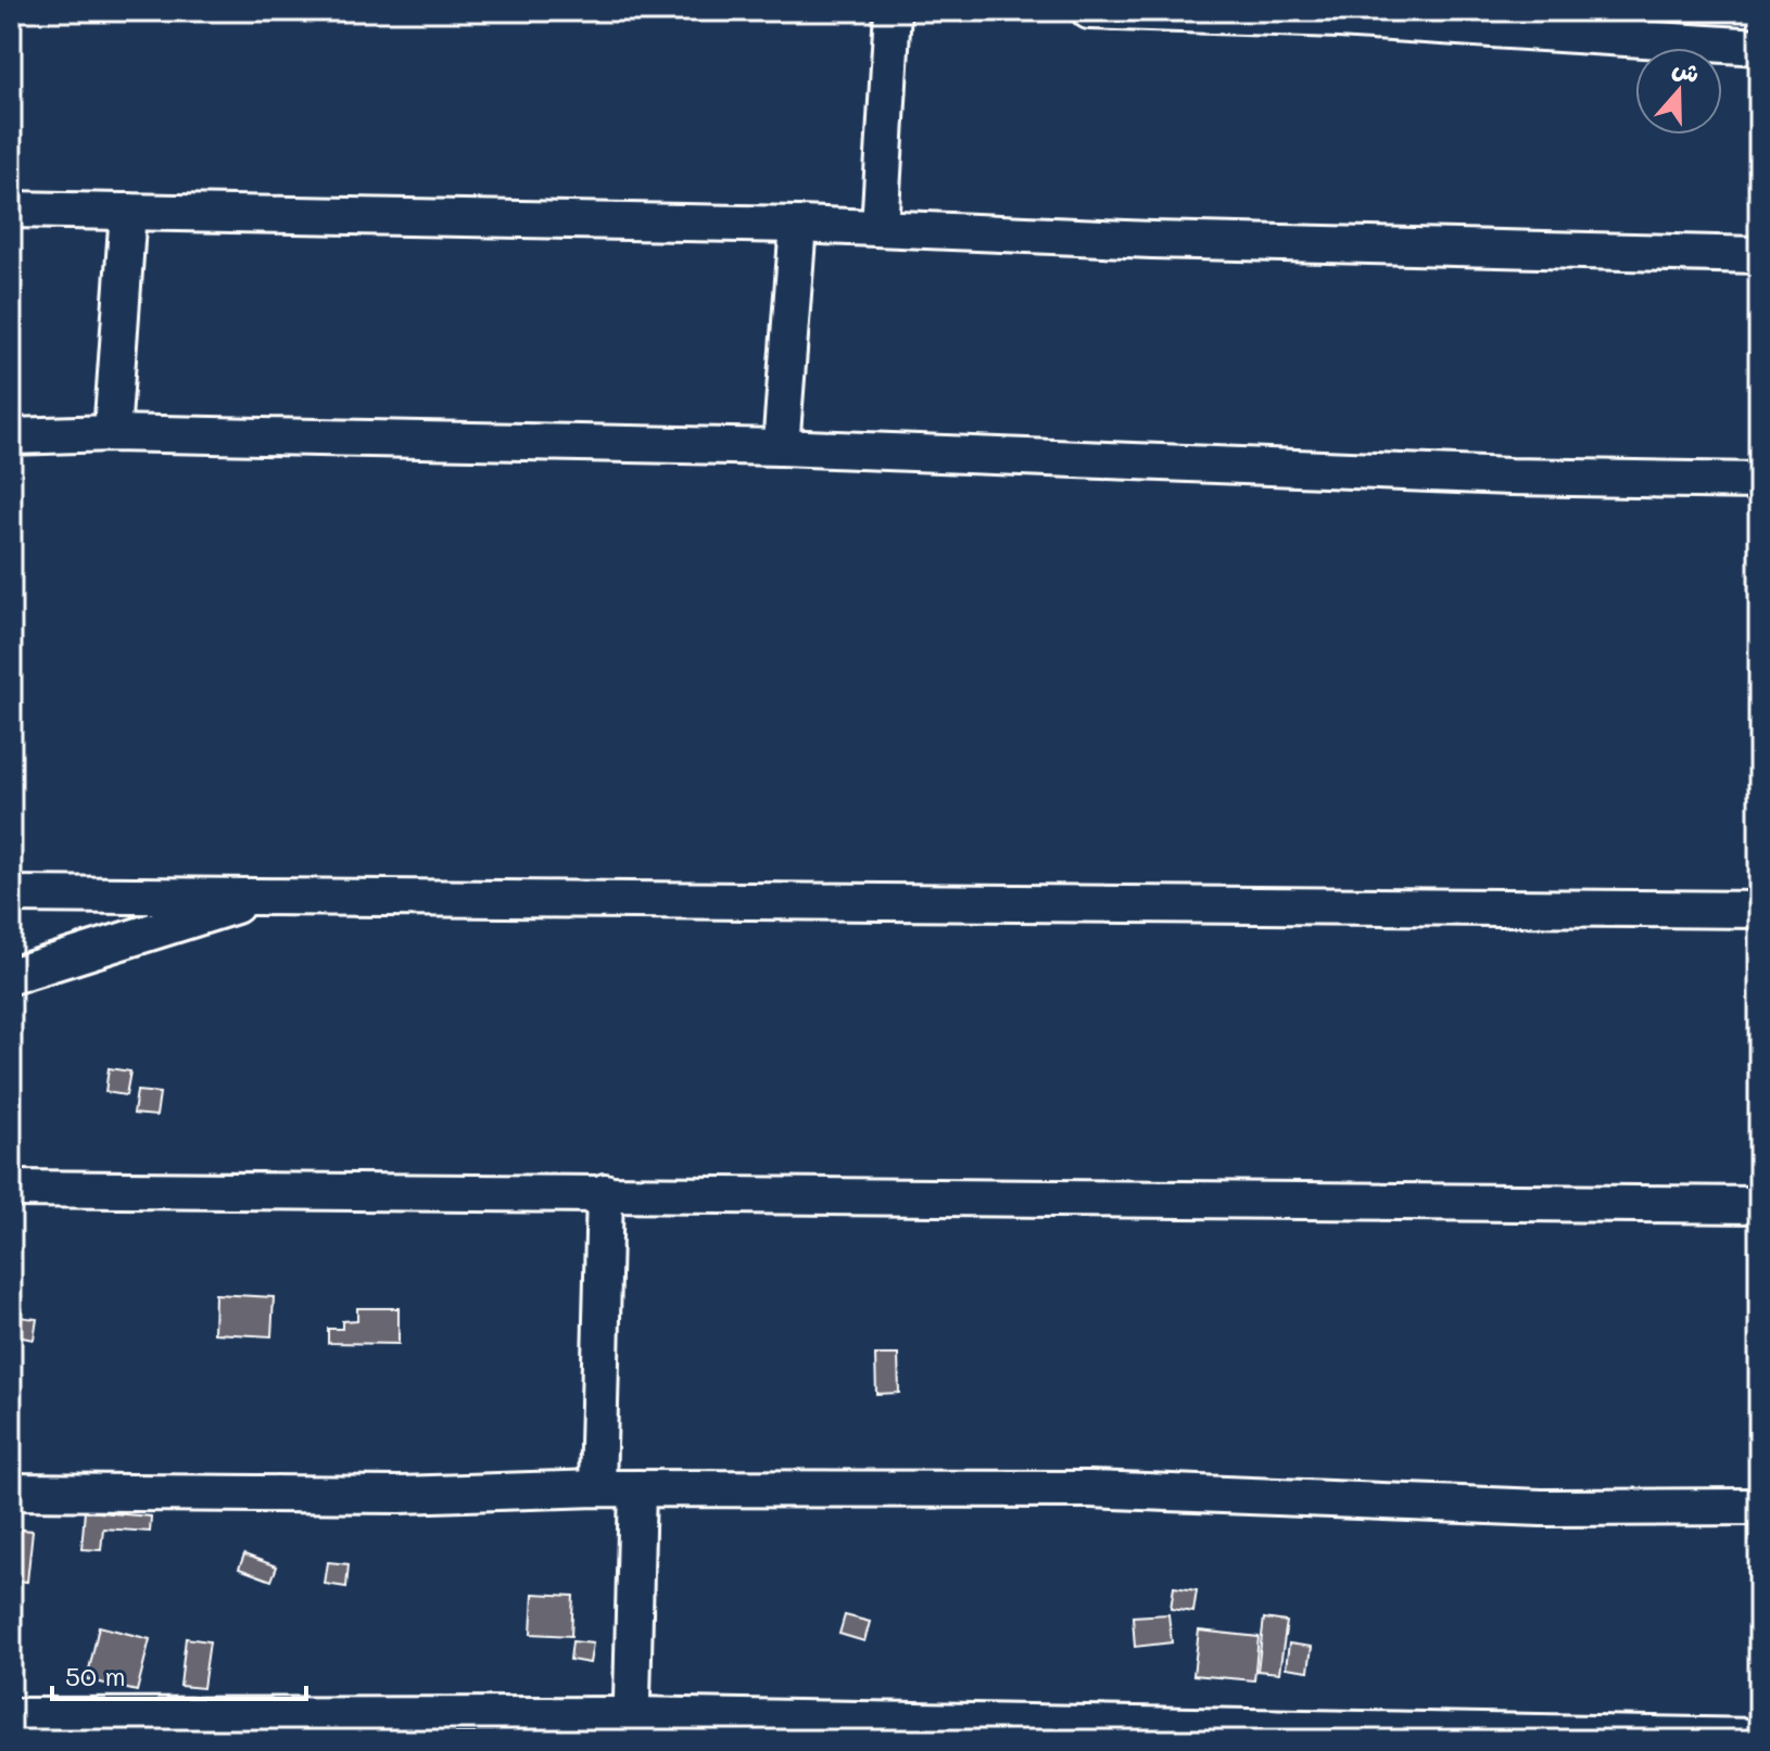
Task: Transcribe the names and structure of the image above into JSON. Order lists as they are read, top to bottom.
{
  "scale_bar": "50 m",
  "north": "top"
}
